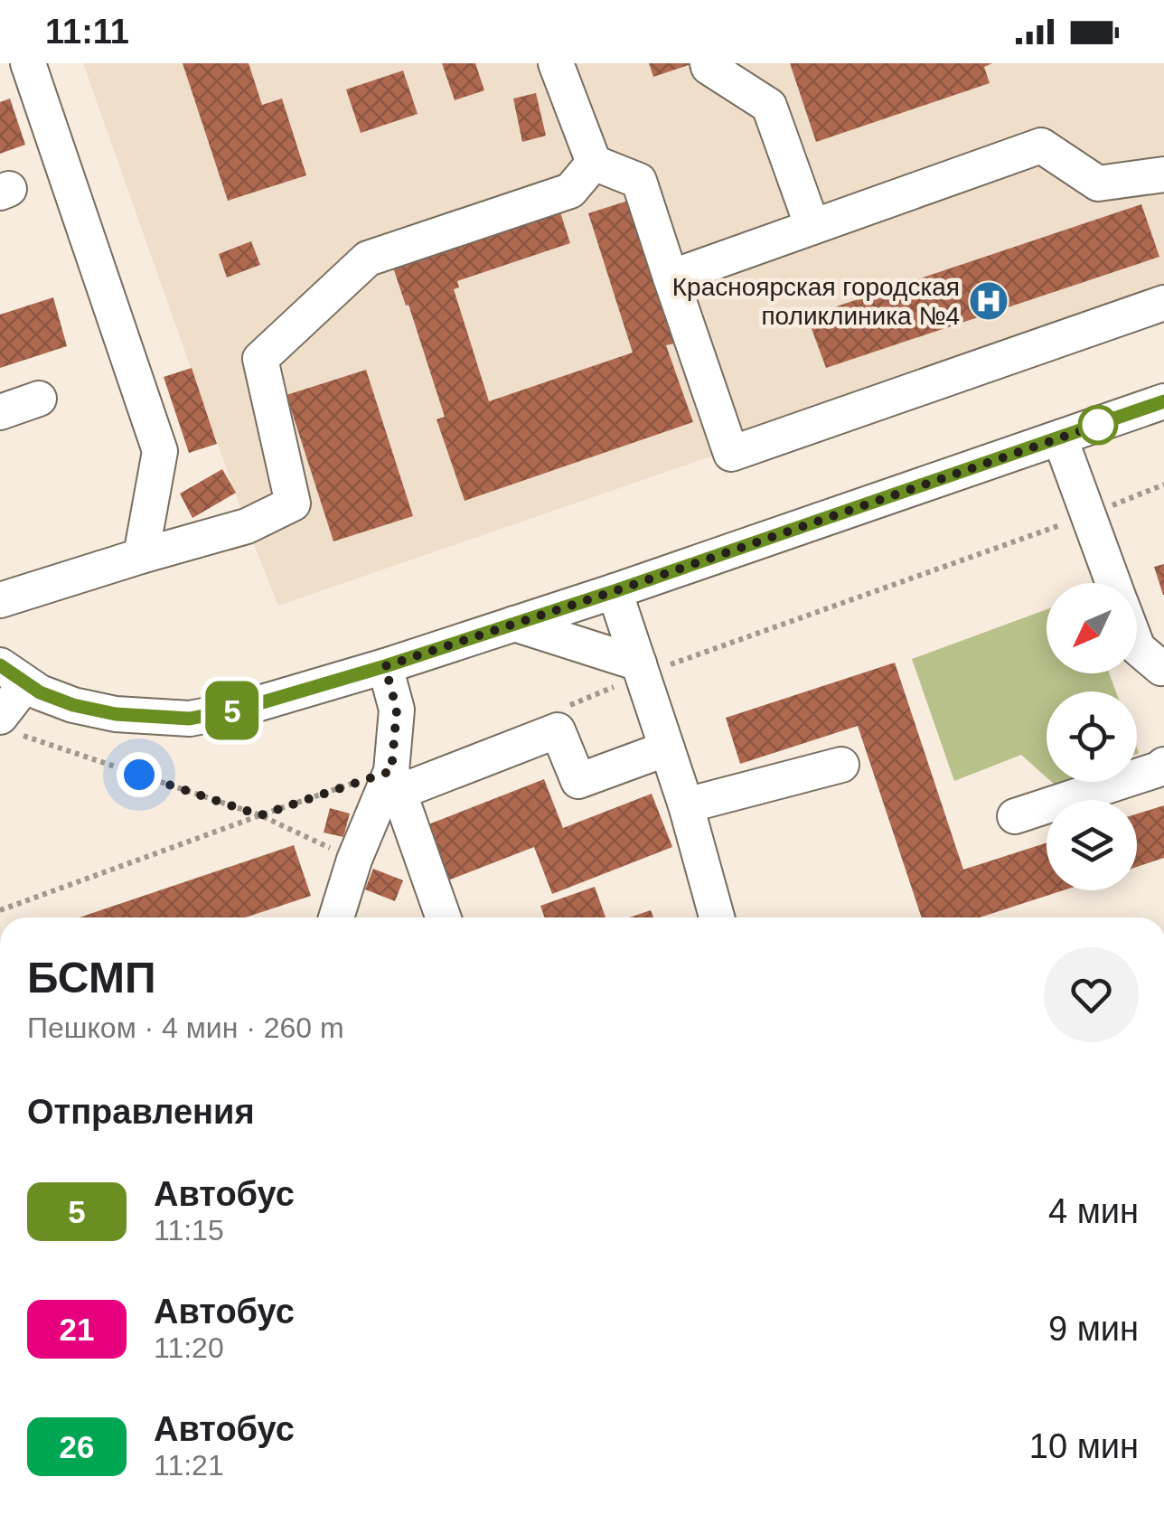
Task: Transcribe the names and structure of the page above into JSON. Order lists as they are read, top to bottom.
{
  "places": {
    "hospital": ["Красноярская городская поликлиника №4"]
  },
  "lines": ["bus line 5"],
  "north": "bottom left",
  "page": {
    "status": "11:11",
    "on_map": "5",
    "heading": [
      ["БСМП", "Пешком · 4 мин · 260 m"],
      "Отправления"
    ],
    "list": [
      {
        "mark": "5",
        "name": "Автобус",
        "note": "11:15",
        "value": "4 мин"
      },
      {
        "mark": "21",
        "name": "Автобус",
        "note": "11:20",
        "value": "9 мин"
      },
      {
        "mark": "26",
        "name": "Автобус",
        "note": "11:21",
        "value": "10 мин"
      }
    ]
  }
}
